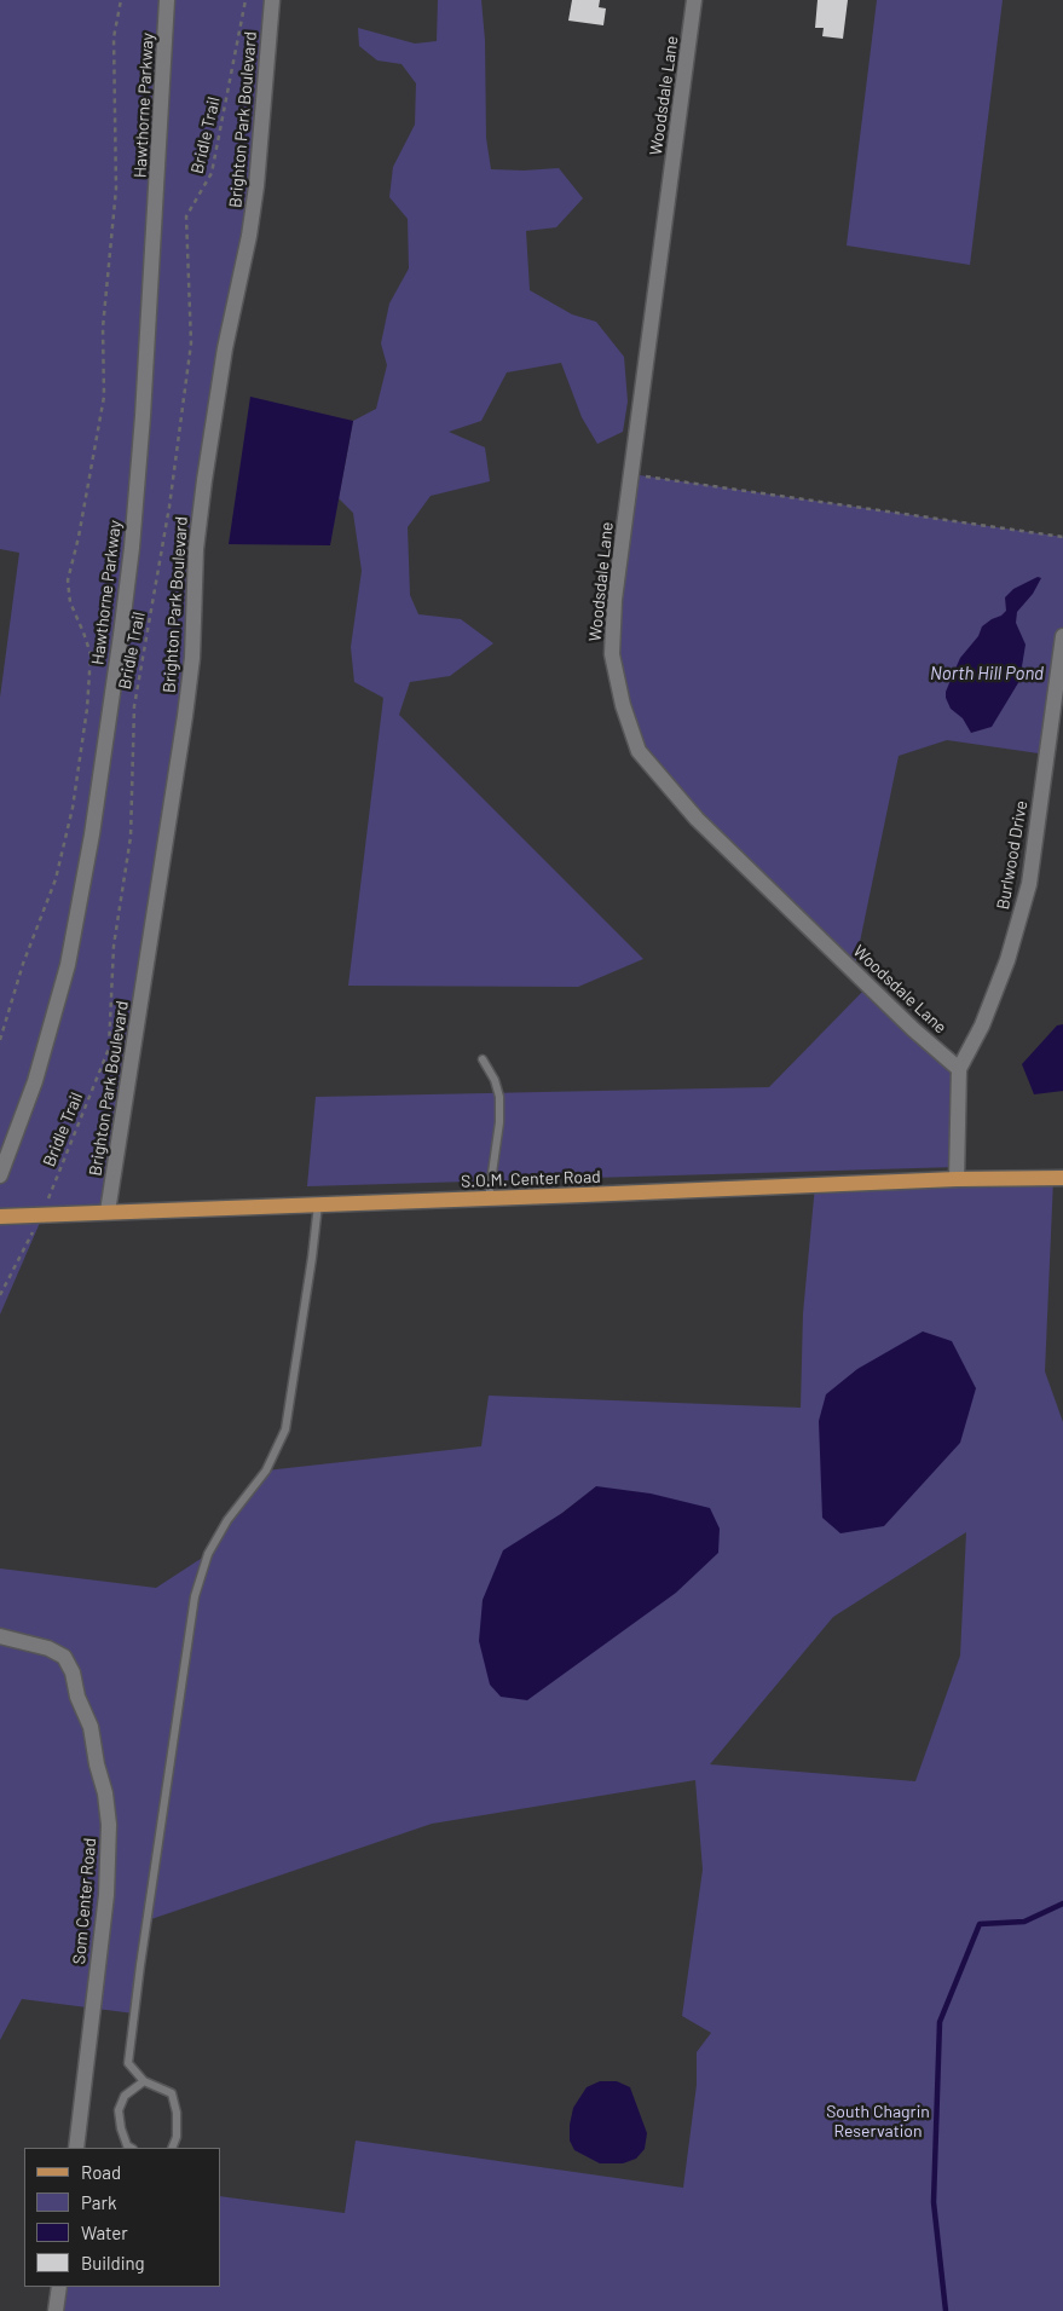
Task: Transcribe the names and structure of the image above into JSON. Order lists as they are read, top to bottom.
{
  "streets": {
    "main road": ["S.O.M. Center Road"],
    "street": [
      "Woodsdale Lane",
      "Hawthorne Parkway",
      "Brighton Park Boulevard",
      "Burlwood Drive",
      "Som Center Road"
    ],
    "path": ["Bridle Trail"]
  },
  "crossings": [
    ["Woodsdale Lane", "Burlwood Drive"],
    ["Brighton Park Boulevard", "S.O.M. Center Road"],
    ["Bridle Trail", "S.O.M. Center Road"]
  ],
  "water": ["North Hill Pond"],
  "parks": ["South Chagrin Reservation"],
  "legend": [
    "Road",
    "Park",
    "Water",
    "Building"
  ]
}
